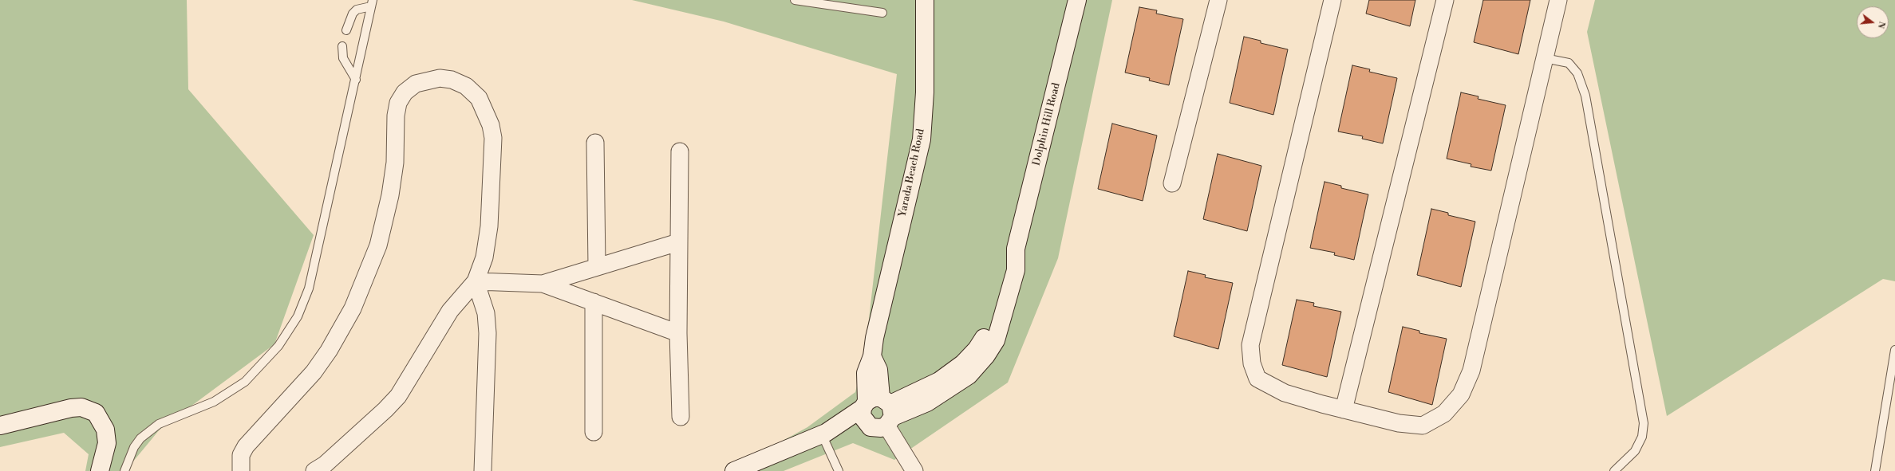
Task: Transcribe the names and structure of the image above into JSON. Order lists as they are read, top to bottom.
{
  "streets": {
    "street": ["Dolphin Hill Road", "Yarada Beach Road"]
  },
  "crossings": [
    ["Dolphin Hill Road", "Yarada Beach Road"]
  ],
  "north": "right"
}
